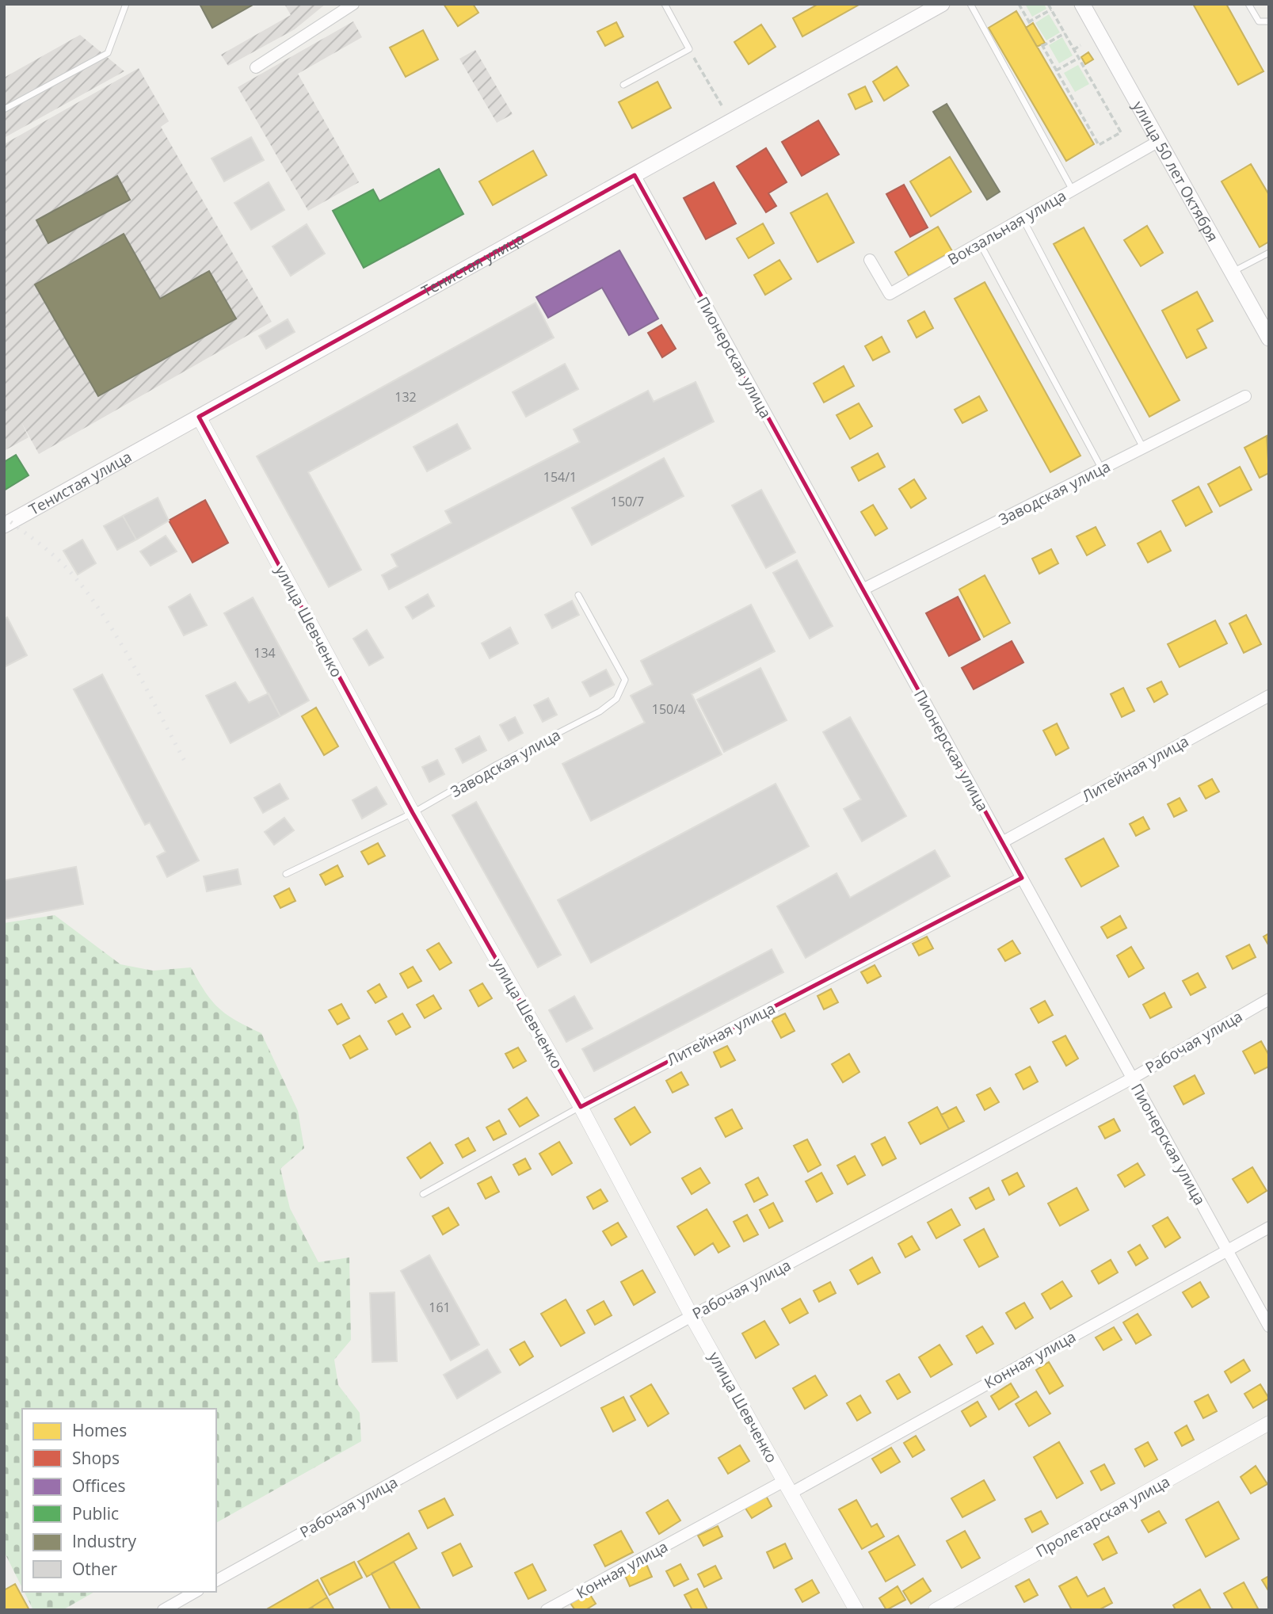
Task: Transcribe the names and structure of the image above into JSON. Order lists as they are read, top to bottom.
{
  "streets": {
    "main road": ["улица 50 лет Октября", "Тенистая улица"],
    "street": [
      "Вокзальная улица",
      "Пионерская улица",
      "Заводская улица",
      "улица Шевченко",
      "Литейная улица",
      "Рабочая улица",
      "Конная улица",
      "Пролетарская улица"
    ]
  },
  "crossings": [
    ["улица 50 лет Октября", "Вокзальная улица"],
    ["Тенистая улица", "Пионерская улица"],
    ["Тенистая улица", "улица Шевченко"],
    ["Пионерская улица", "Заводская улица"],
    ["Пионерская улица", "Литейная улица"],
    ["Пионерская улица", "Рабочая улица"],
    ["Пионерская улица", "Конная улица"],
    ["Заводская улица", "улица Шевченко"],
    ["улица Шевченко", "Литейная улица"],
    ["улица Шевченко", "Рабочая улица"],
    ["улица Шевченко", "Конная улица"]
  ],
  "house_numbers": [
    "132",
    "154/1",
    "150/7",
    "134",
    "150/4",
    "161"
  ],
  "legend": [
    "Homes",
    "Shops",
    "Offices",
    "Public",
    "Industry",
    "Other"
  ]
}
